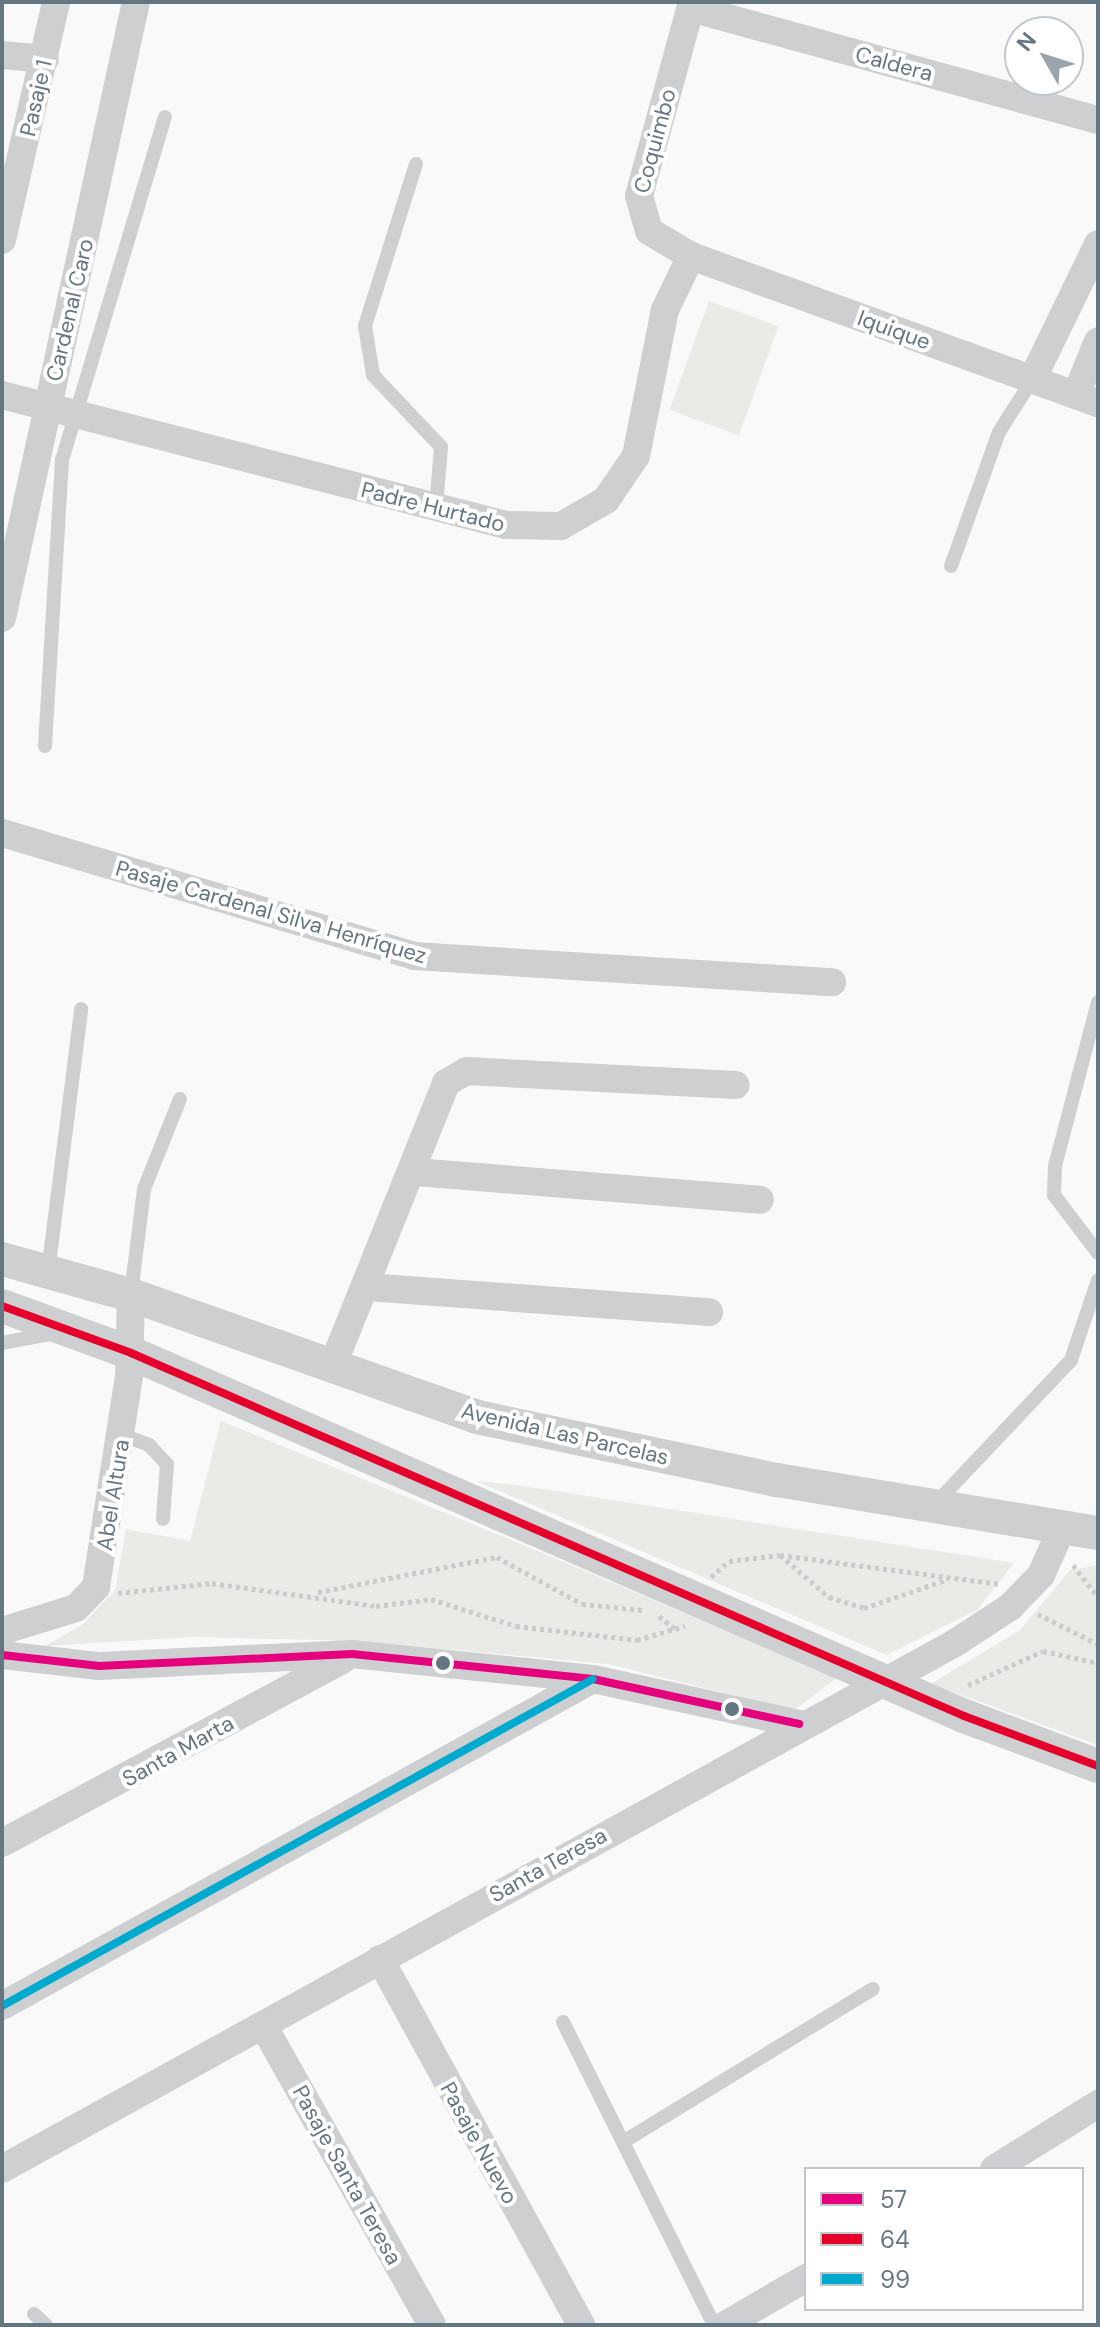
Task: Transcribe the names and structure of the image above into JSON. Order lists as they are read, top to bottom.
{
  "streets": {
    "street": [
      "Caldera",
      "Pasaje 1",
      "Coquimbo",
      "Cardenal Caro",
      "Iquique",
      "Padre Hurtado",
      "Pasaje Cardenal Silva Henríquez",
      "Avenida Las Parcelas",
      "Abel Altura",
      "Santa Marta",
      "Santa Teresa",
      "Pasaje Nuevo",
      "Pasaje Santa Teresa"
    ]
  },
  "crossings": [
    ["Caldera", "Coquimbo"],
    ["Coquimbo", "Iquique"],
    ["Coquimbo", "Padre Hurtado"],
    ["Cardenal Caro", "Padre Hurtado"],
    ["Iquique", "Padre Hurtado"],
    ["Avenida Las Parcelas", "Abel Altura"],
    ["Avenida Las Parcelas", "Santa Teresa"],
    ["Santa Teresa", "Pasaje Nuevo"],
    ["Santa Teresa", "Pasaje Santa Teresa"]
  ],
  "lines": ["transit line 64", "transit line 57", "transit line 99"],
  "legend": ["57", "64", "99"],
  "north": "top left"
}
